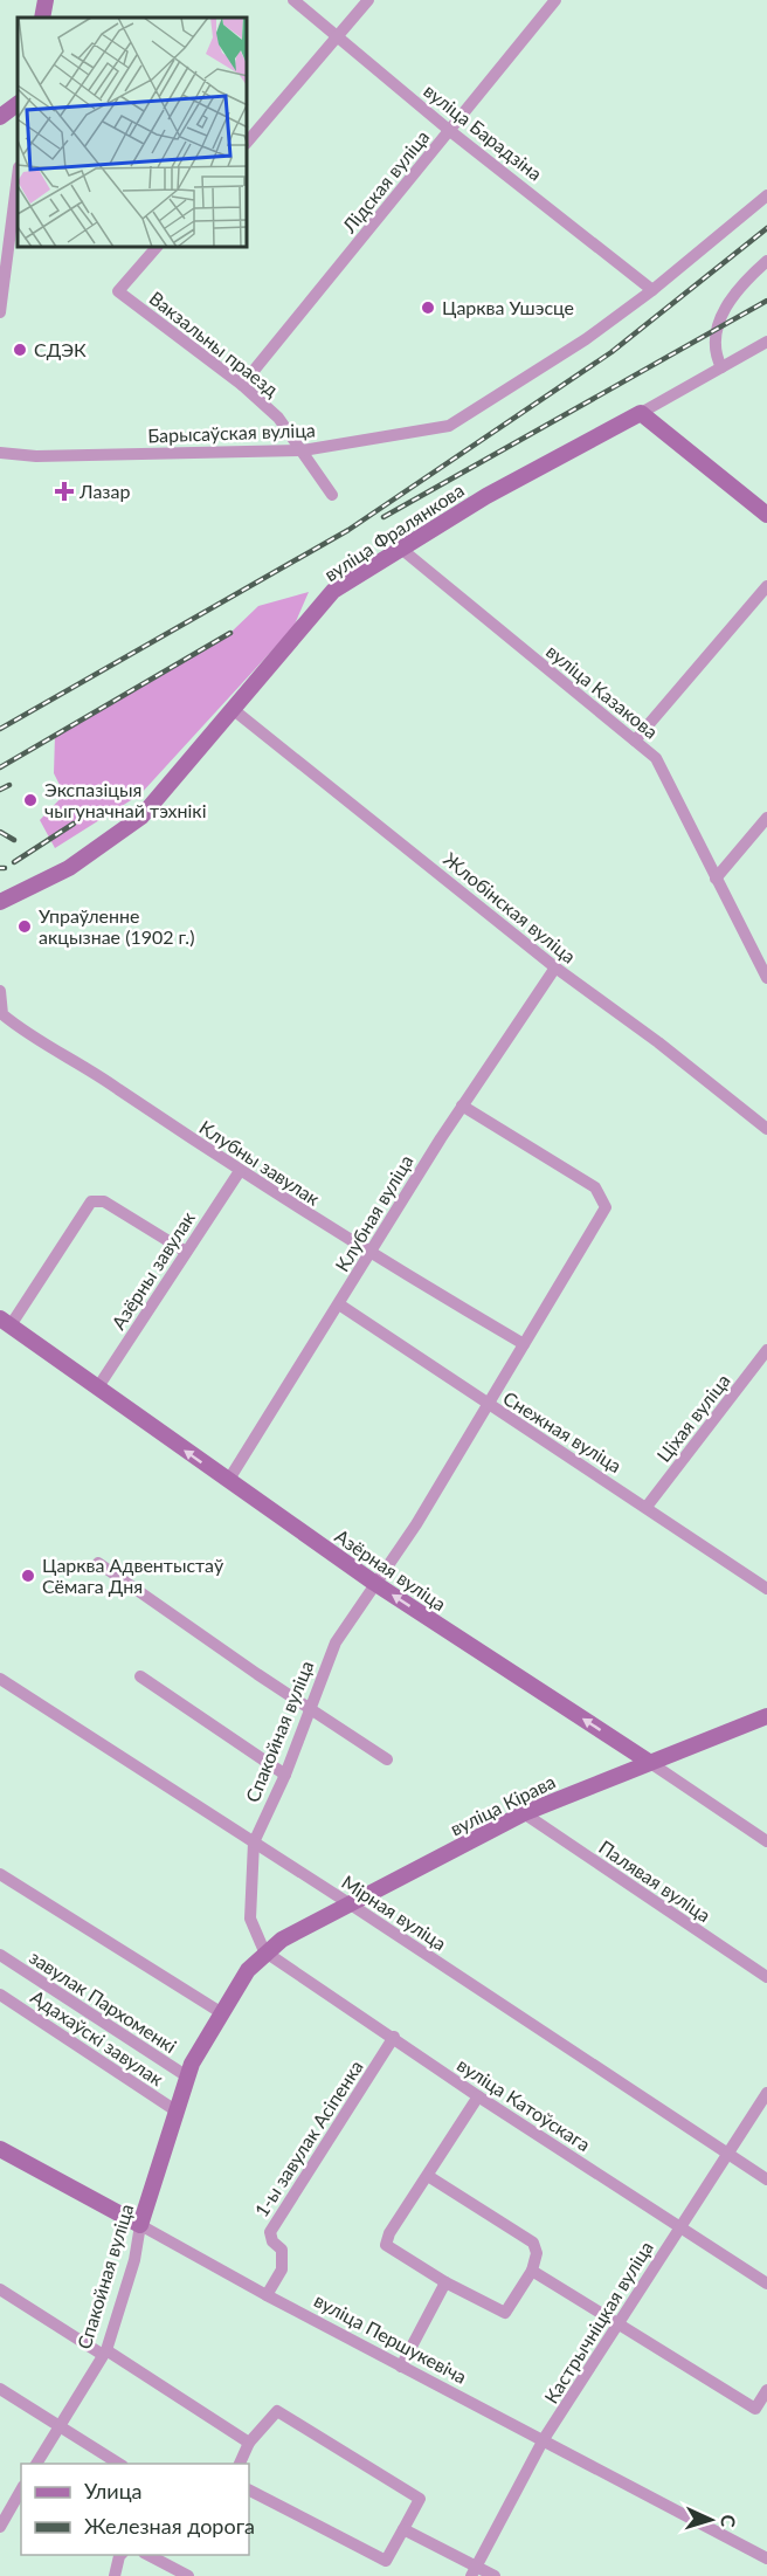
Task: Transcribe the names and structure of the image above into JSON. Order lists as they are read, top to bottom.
{
  "streets": {
    "main road": [
      "вуліца Фралянкова",
      "Азёрная вуліца",
      "Спакойная вуліца",
      "вуліца Кірава",
      "вуліца Першукевіча"
    ],
    "street": [
      "вуліца Барадзіна",
      "Лідская вуліца",
      "Вакзальны праезд",
      "Барысаўская вуліца",
      "вуліца Казакова",
      "Жлобінская вуліца",
      "Клубны завулак",
      "Клубная вуліца",
      "Азёрны завулак",
      "Ціхая вуліца",
      "Снежная вуліца",
      "Палявая вуліца",
      "Мірная вуліца",
      "завулак Пархоменкі",
      "Адахаўскі завулак",
      "вуліца Катоўскага",
      "1-ы завулак Асіпенка",
      "Кастрычніцкая вуліца"
    ]
  },
  "crossings": [
    ["вуліца Барадзіна", "Лідская вуліца"],
    ["вуліца Барадзіна", "Барысаўская вуліца"],
    ["Лідская вуліца", "Вакзальны праезд"],
    ["Вакзальны праезд", "Барысаўская вуліца"],
    ["вуліца Фралянкова", "вуліца Казакова"],
    ["вуліца Фралянкова", "Жлобінская вуліца"],
    ["Жлобінская вуліца", "Клубная вуліца"],
    ["Клубны завулак", "Клубная вуліца"],
    ["Клубны завулак", "Азёрны завулак"],
    ["Клубны завулак", "Спакойная вуліца"],
    ["Клубная вуліца", "Снежная вуліца"],
    ["Клубная вуліца", "Азёрная вуліца"],
    ["Клубная вуліца", "Спакойная вуліца"],
    ["Азёрны завулак", "Азёрная вуліца"],
    ["Ціхая вуліца", "Снежная вуліца"],
    ["Снежная вуліца", "Спакойная вуліца"],
    ["Азёрная вуліца", "Спакойная вуліца"],
    ["Азёрная вуліца", "вуліца Кірава"],
    ["Спакойная вуліца", "вуліца Кірава"],
    ["Спакойная вуліца", "Мірная вуліца"],
    ["Спакойная вуліца", "завулак Пархоменкі"],
    ["Спакойная вуліца", "Адахаўскі завулак"],
    ["Спакойная вуліца", "вуліца Катоўскага"],
    ["Спакойная вуліца", "вуліца Першукевіча"],
    ["вуліца Кірава", "Палявая вуліца"],
    ["вуліца Кірава", "Мірная вуліца"],
    ["вуліца Кірава", "вуліца Катоўскага"],
    ["Мірная вуліца", "Кастрычніцкая вуліца"],
    ["вуліца Катоўскага", "1-ы завулак Асіпенка"],
    ["вуліца Катоўскага", "Кастрычніцкая вуліца"],
    ["1-ы завулак Асіпенка", "вуліца Першукевіча"],
    ["Кастрычніцкая вуліца", "вуліца Першукевіча"]
  ],
  "one_way": ["Азёрная вуліца"],
  "places": {
    "other": [
      "Царква Ушэсце",
      "СДЭК",
      "Экспазіцыя чыгуначнай тэхнікі",
      "Упраўленне акцызнае (1902 г.)",
      "Царква Адвентыстаў Сёмага Дня"
    ],
    "health": ["Лазар"]
  },
  "legend": ["Улица", "Железная дорога"],
  "north": "right"
}
